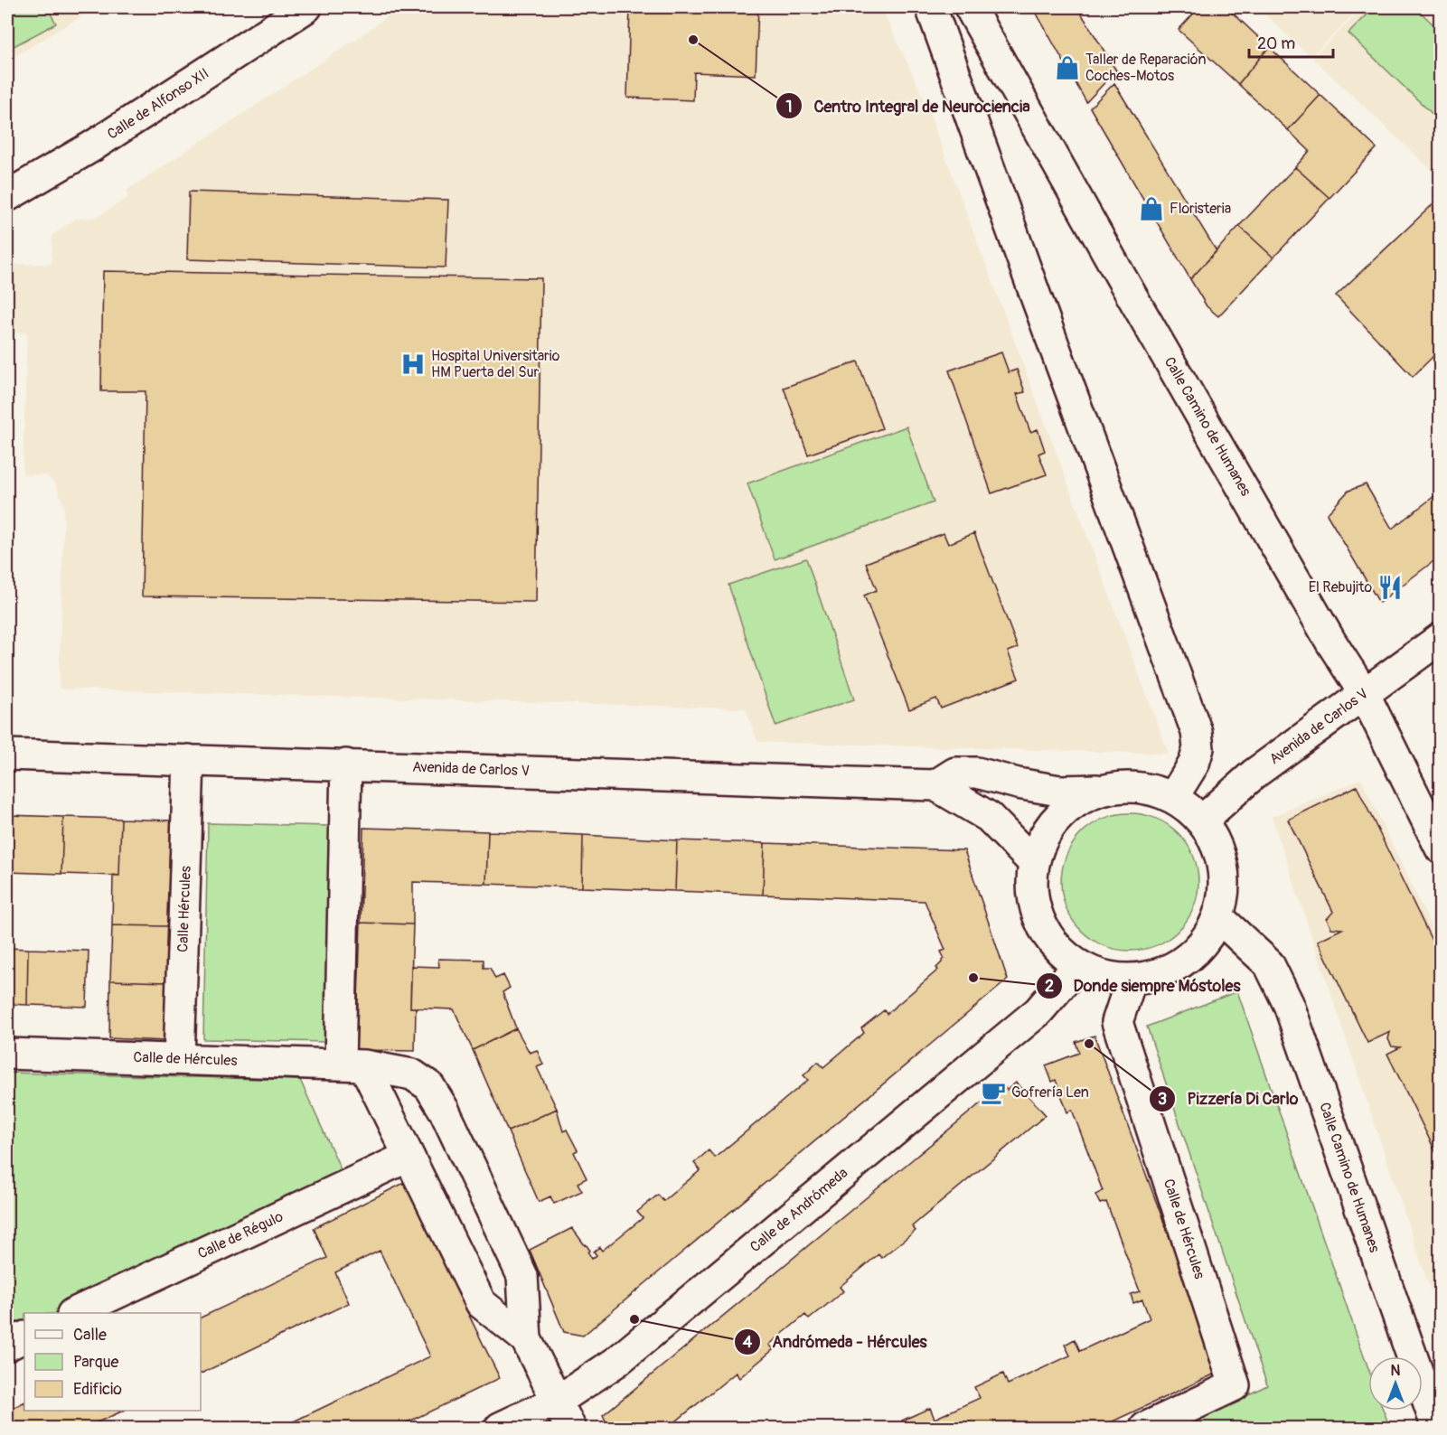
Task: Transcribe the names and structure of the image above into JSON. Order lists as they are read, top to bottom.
{
  "streets": {
    "street": [
      "Calle de Alfonso XII",
      "Calle Camino de Humanes",
      "Avenida de Carlos V",
      "Calle Hércules",
      "Calle de Hércules",
      "Calle de Andrómeda",
      "Calle de Régulo"
    ]
  },
  "crossings": [
    ["Calle Camino de Humanes", "Avenida de Carlos V"],
    ["Calle Camino de Humanes", "Calle de Hércules"],
    ["Calle Camino de Humanes", "Calle de Andrómeda"],
    ["Avenida de Carlos V", "Calle Hércules"],
    ["Avenida de Carlos V", "Calle de Hércules"],
    ["Avenida de Carlos V", "Calle de Andrómeda"],
    ["Calle Hércules", "Calle de Hércules"],
    ["Calle de Hércules", "Calle de Andrómeda"],
    ["Calle de Hércules", "Calle de Régulo"]
  ],
  "places": {
    "other": [
      "Centro Integral de Neurociencia",
      "Donde siempre Móstoles",
      "Pizzería Di Carlo",
      "Andrómeda - Hércules"
    ],
    "shop": ["Taller de Reparación Coches-Motos", "Floristeria"],
    "hospital": ["Hospital Universitario HM Puerta del Sur"],
    "restaurant": ["El Rebujito"],
    "cafe": ["Gofrería Len"]
  },
  "legend": ["Calle", "Parque", "Edificio"],
  "scale_bar": "20 m",
  "north": "top"
}
